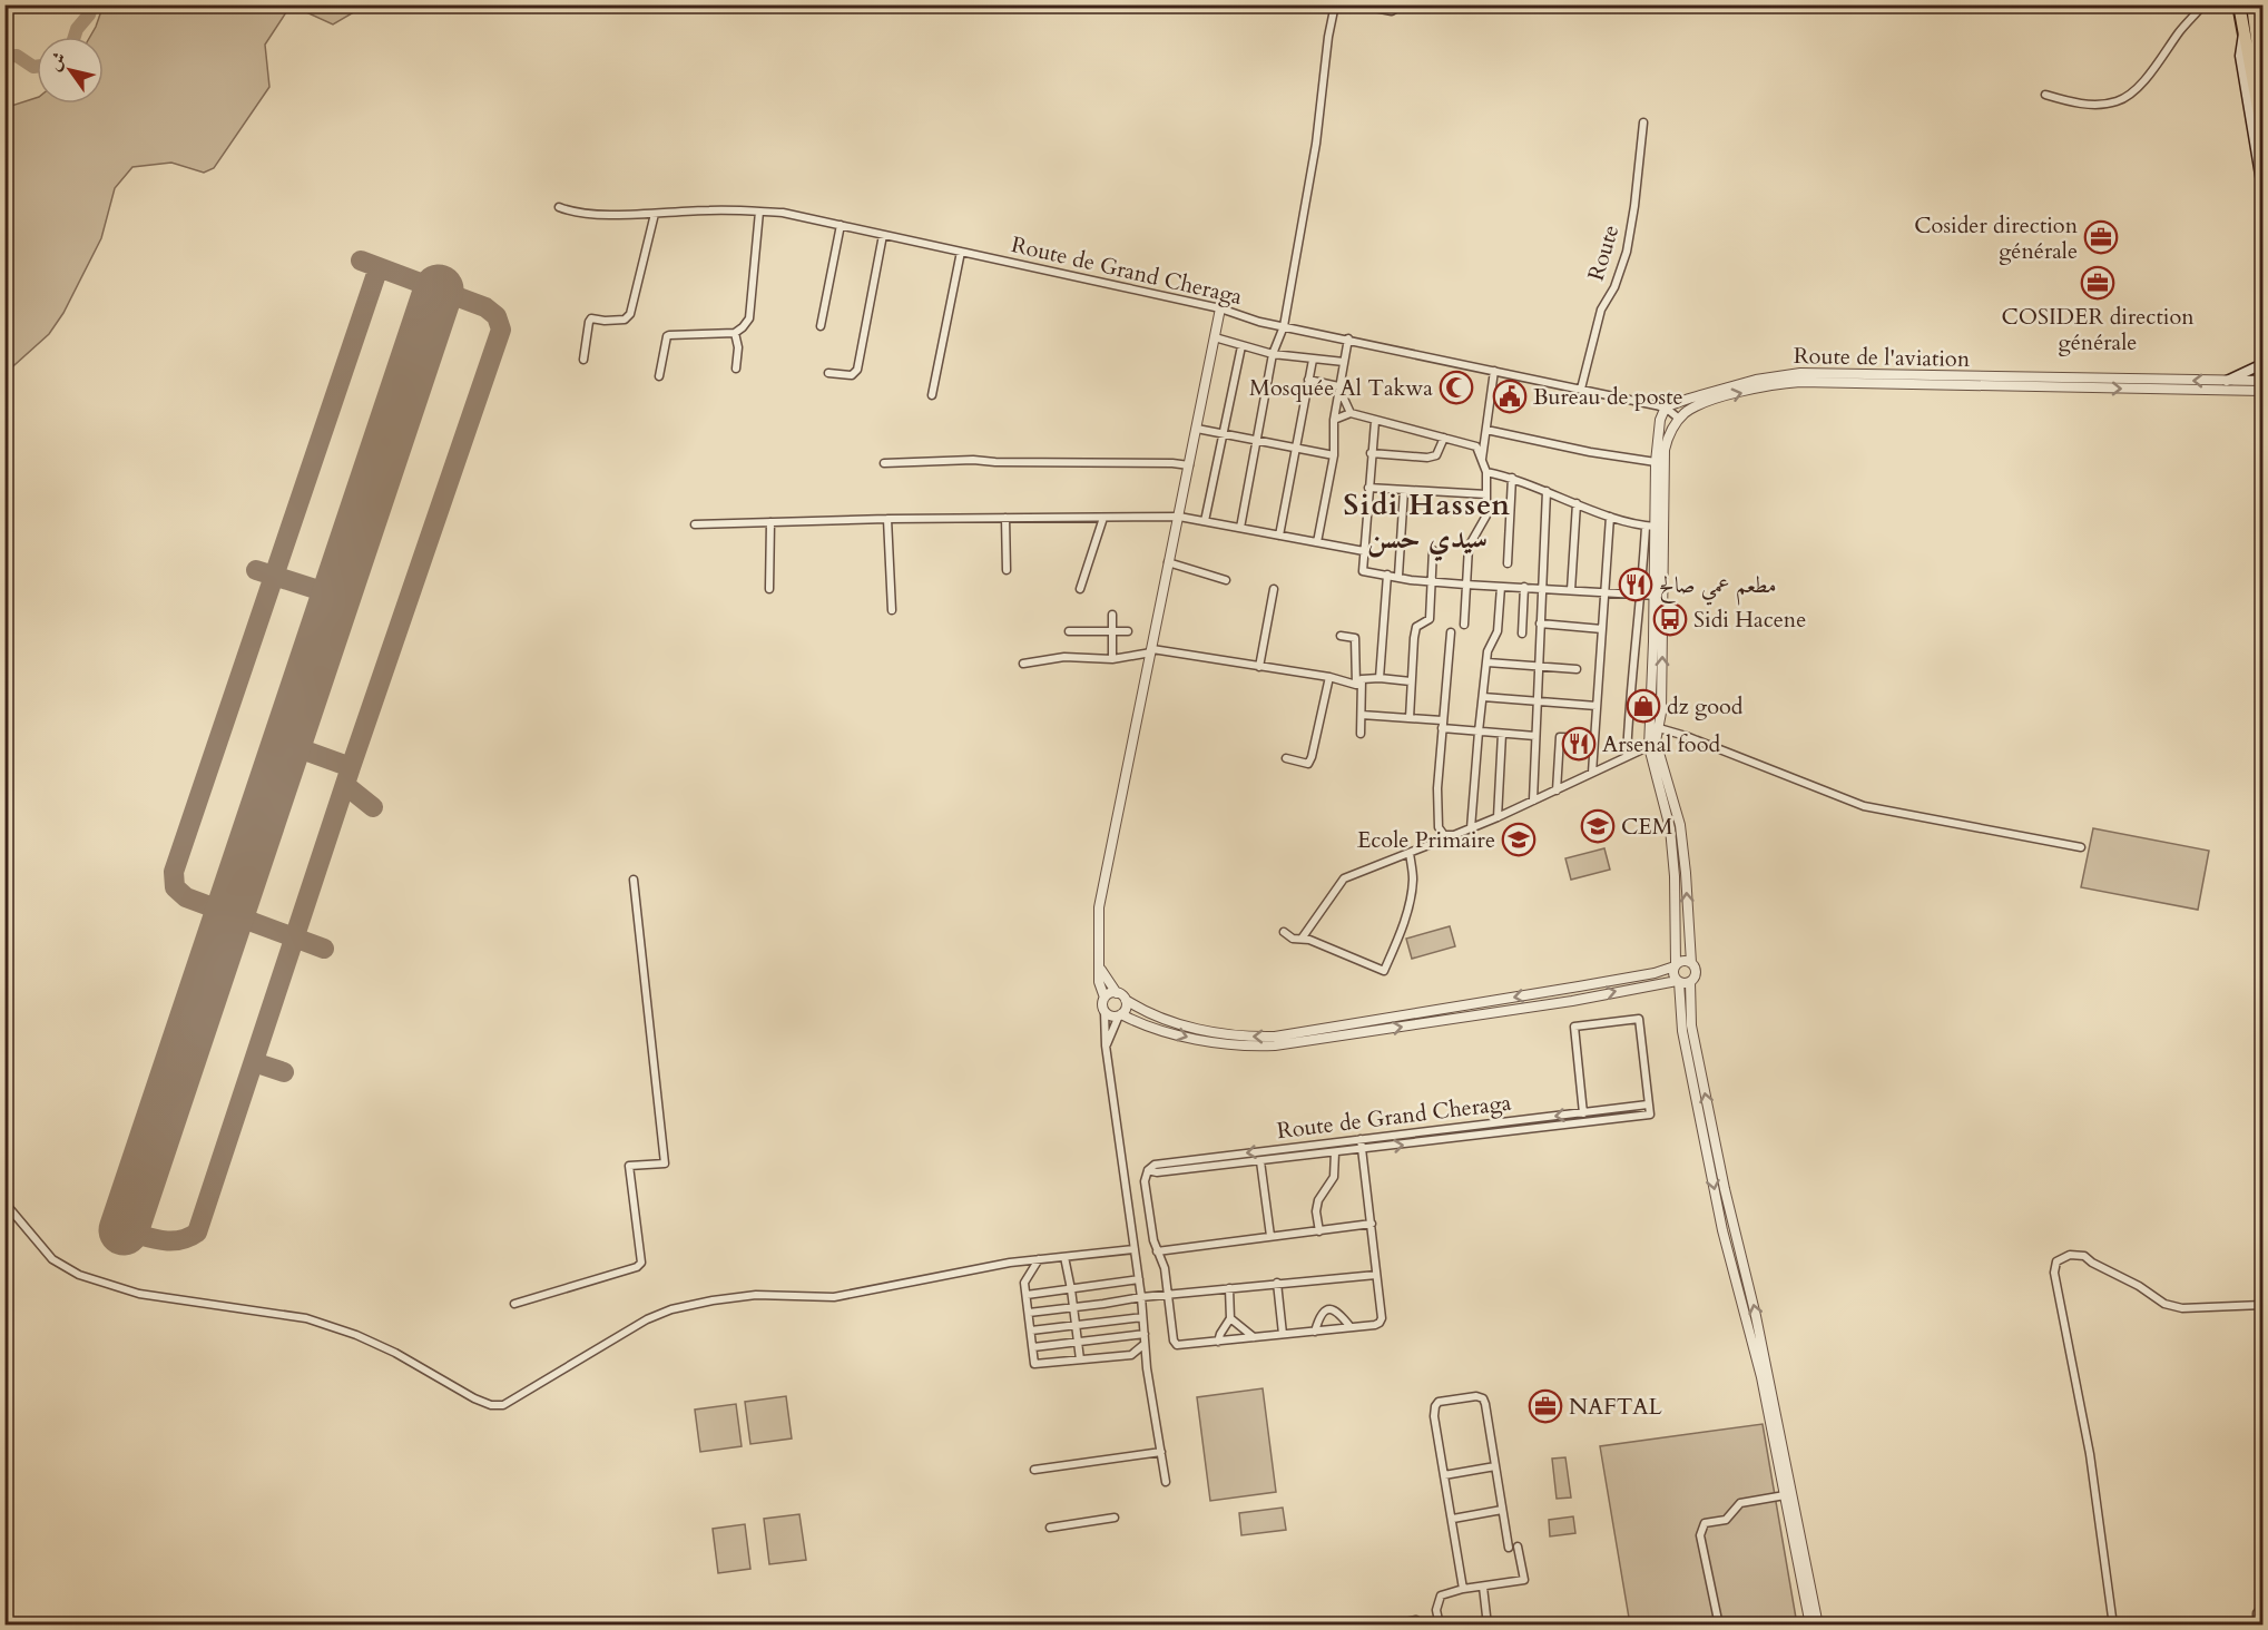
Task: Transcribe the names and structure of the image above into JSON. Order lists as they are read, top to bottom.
{
  "streets": {
    "street": ["Route", "Route de Grand Cheraga", "Route de l'aviation"]
  },
  "crossings": [
    ["Route", "Route de Grand Cheraga"],
    ["Route de Grand Cheraga", "Route de l'aviation"]
  ],
  "districts": ["Sidi Hassen سيدي حسن"],
  "places": {
    "office": ["Cosider direction générale", "COSIDER direction générale", "NAFTAL"],
    "mosque": ["Mosquée Al Takwa"],
    "public building": ["Bureau de poste"],
    "restaurant": ["مطعم عمي صالح", "Arsenal food"],
    "bus stop": ["Sidi Hacene"],
    "shop": ["dz good"],
    "school or university": ["CEM", "Ecole Primaire"]
  },
  "north": "top left"
}
